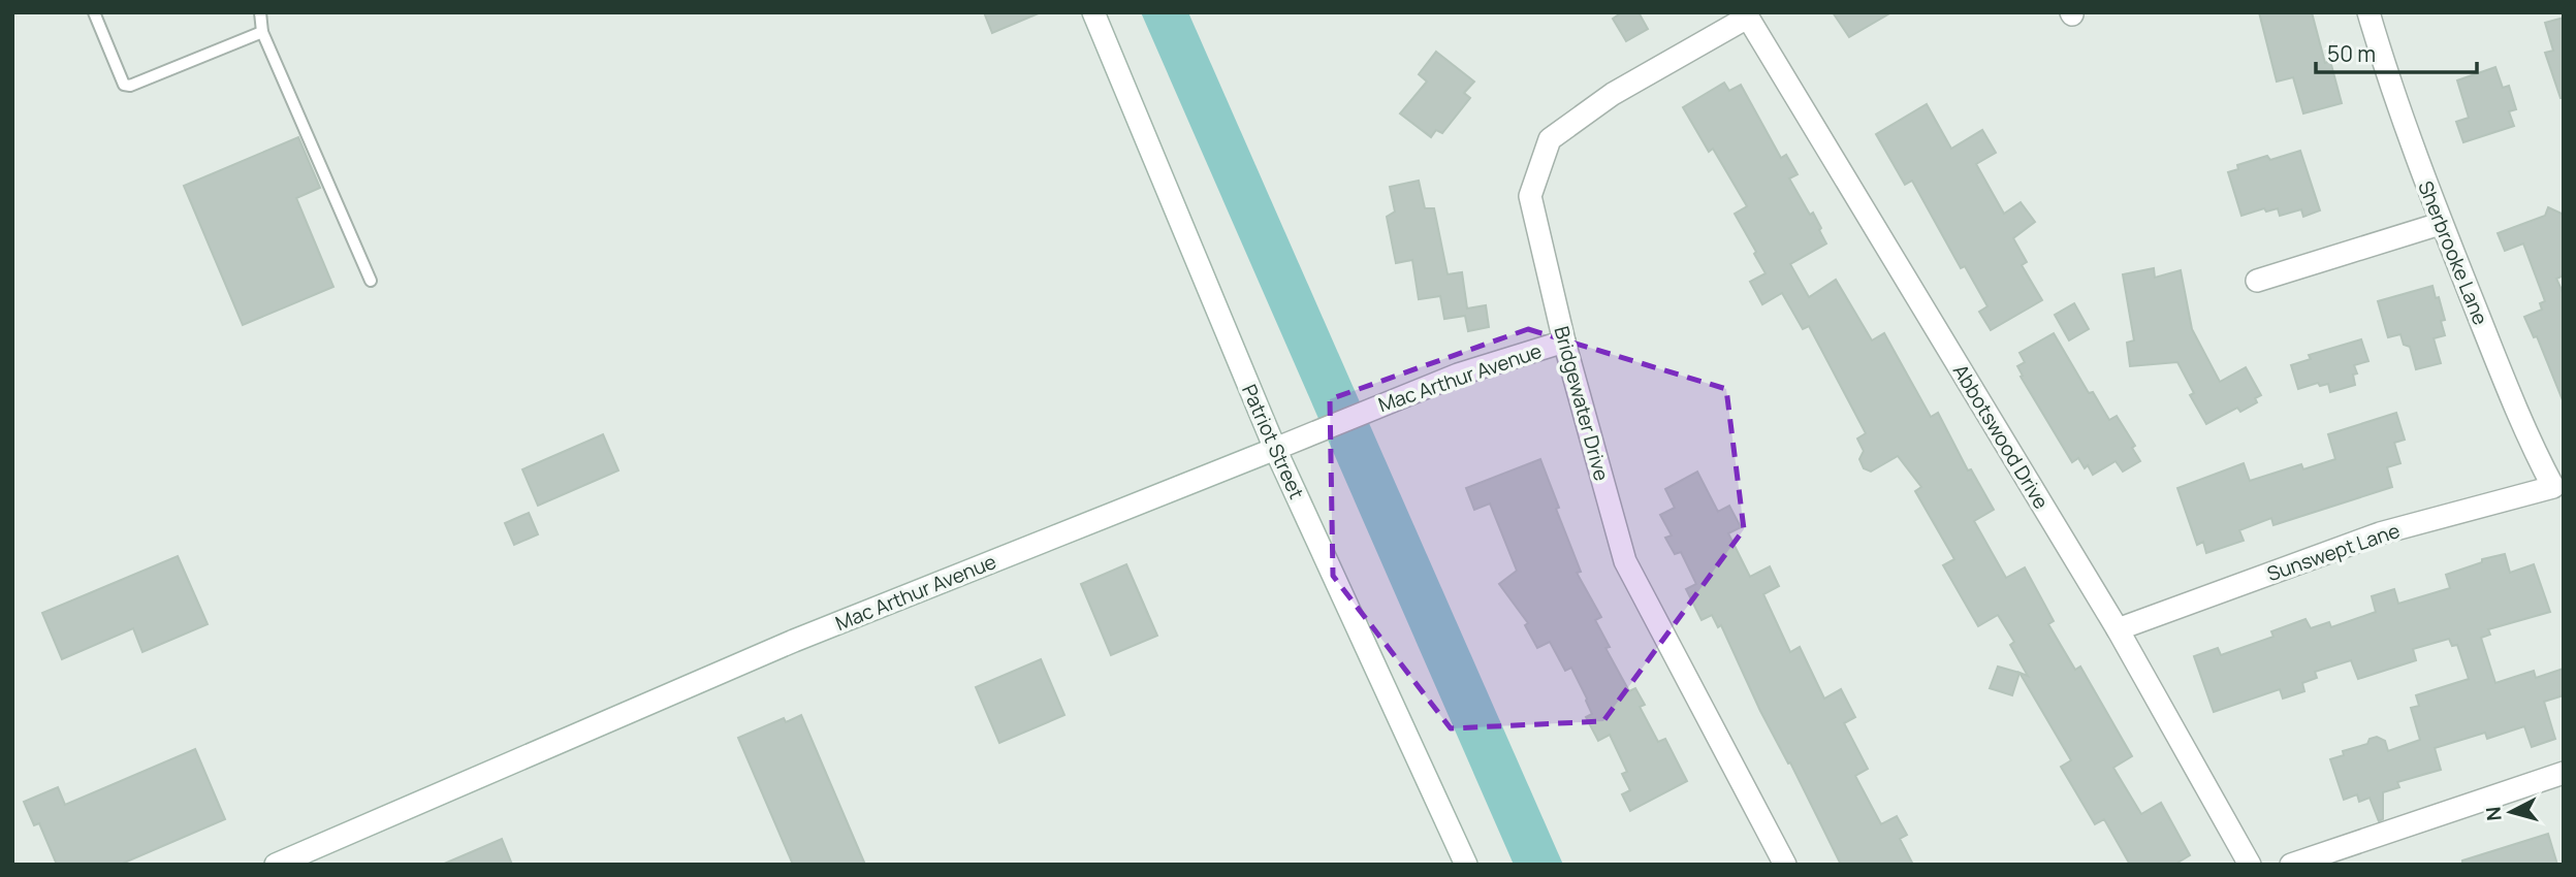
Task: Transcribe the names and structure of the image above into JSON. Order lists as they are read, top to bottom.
{
  "streets": {
    "street": [
      "Sherbrooke Lane",
      "Mac Arthur Avenue",
      "Bridgewater Drive",
      "Abbotswood Drive",
      "Patriot Street",
      "Sunswept Lane"
    ]
  },
  "crossings": [
    ["Sherbrooke Lane", "Sunswept Lane"],
    ["Mac Arthur Avenue", "Bridgewater Drive"],
    ["Mac Arthur Avenue", "Patriot Street"],
    ["Bridgewater Drive", "Abbotswood Drive"],
    ["Abbotswood Drive", "Sunswept Lane"]
  ],
  "scale_bar": "50 m",
  "north": "left"
}
